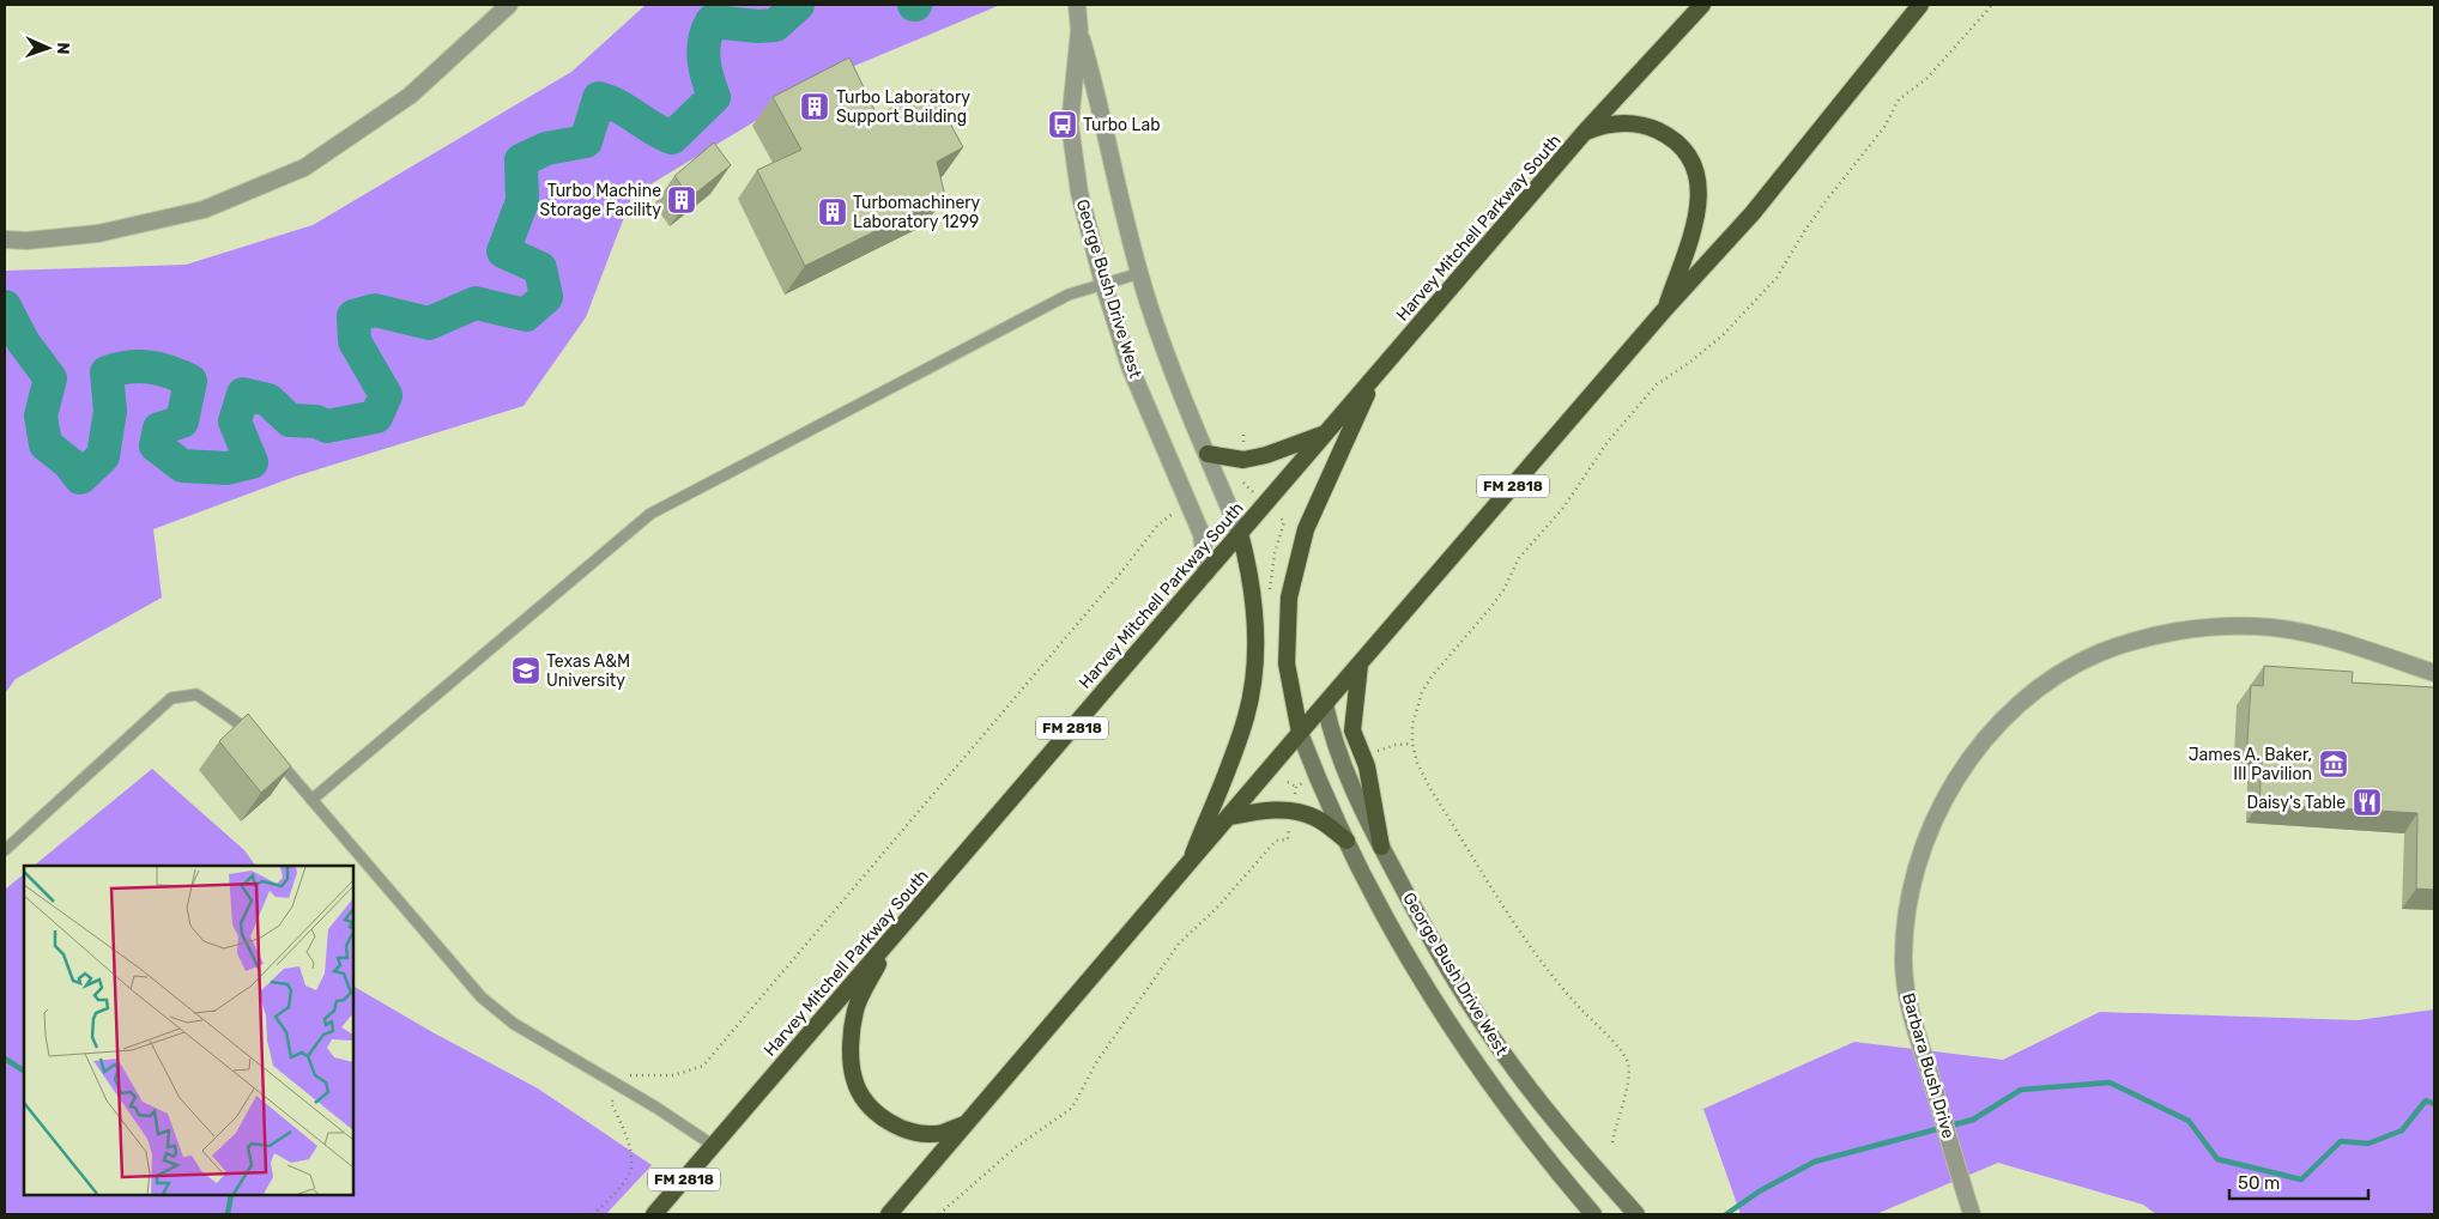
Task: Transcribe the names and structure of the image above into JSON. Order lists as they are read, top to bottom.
{
  "streets": {
    "highway": ["Harvey Mitchell Parkway South", "FM 2818"],
    "main road": ["George Bush Drive West"],
    "street": ["Barbara Bush Drive"]
  },
  "crossings": [
    ["Harvey Mitchell Parkway South", "George Bush Drive West"],
    ["George Bush Drive West", "FM 2818"]
  ],
  "places": {
    "building": ["Turbo Laboratory Support Building", "Turbo Machine Storage Facility", "Turbomachinery Laboratory 1299"],
    "bus stop": ["Turbo Lab"],
    "school or university": ["Texas A&M University"],
    "museum": ["James A. Baker, III Pavilion"],
    "restaurant": ["Daisy's Table"]
  },
  "scale_bar": "50 m",
  "north": "right"
}
